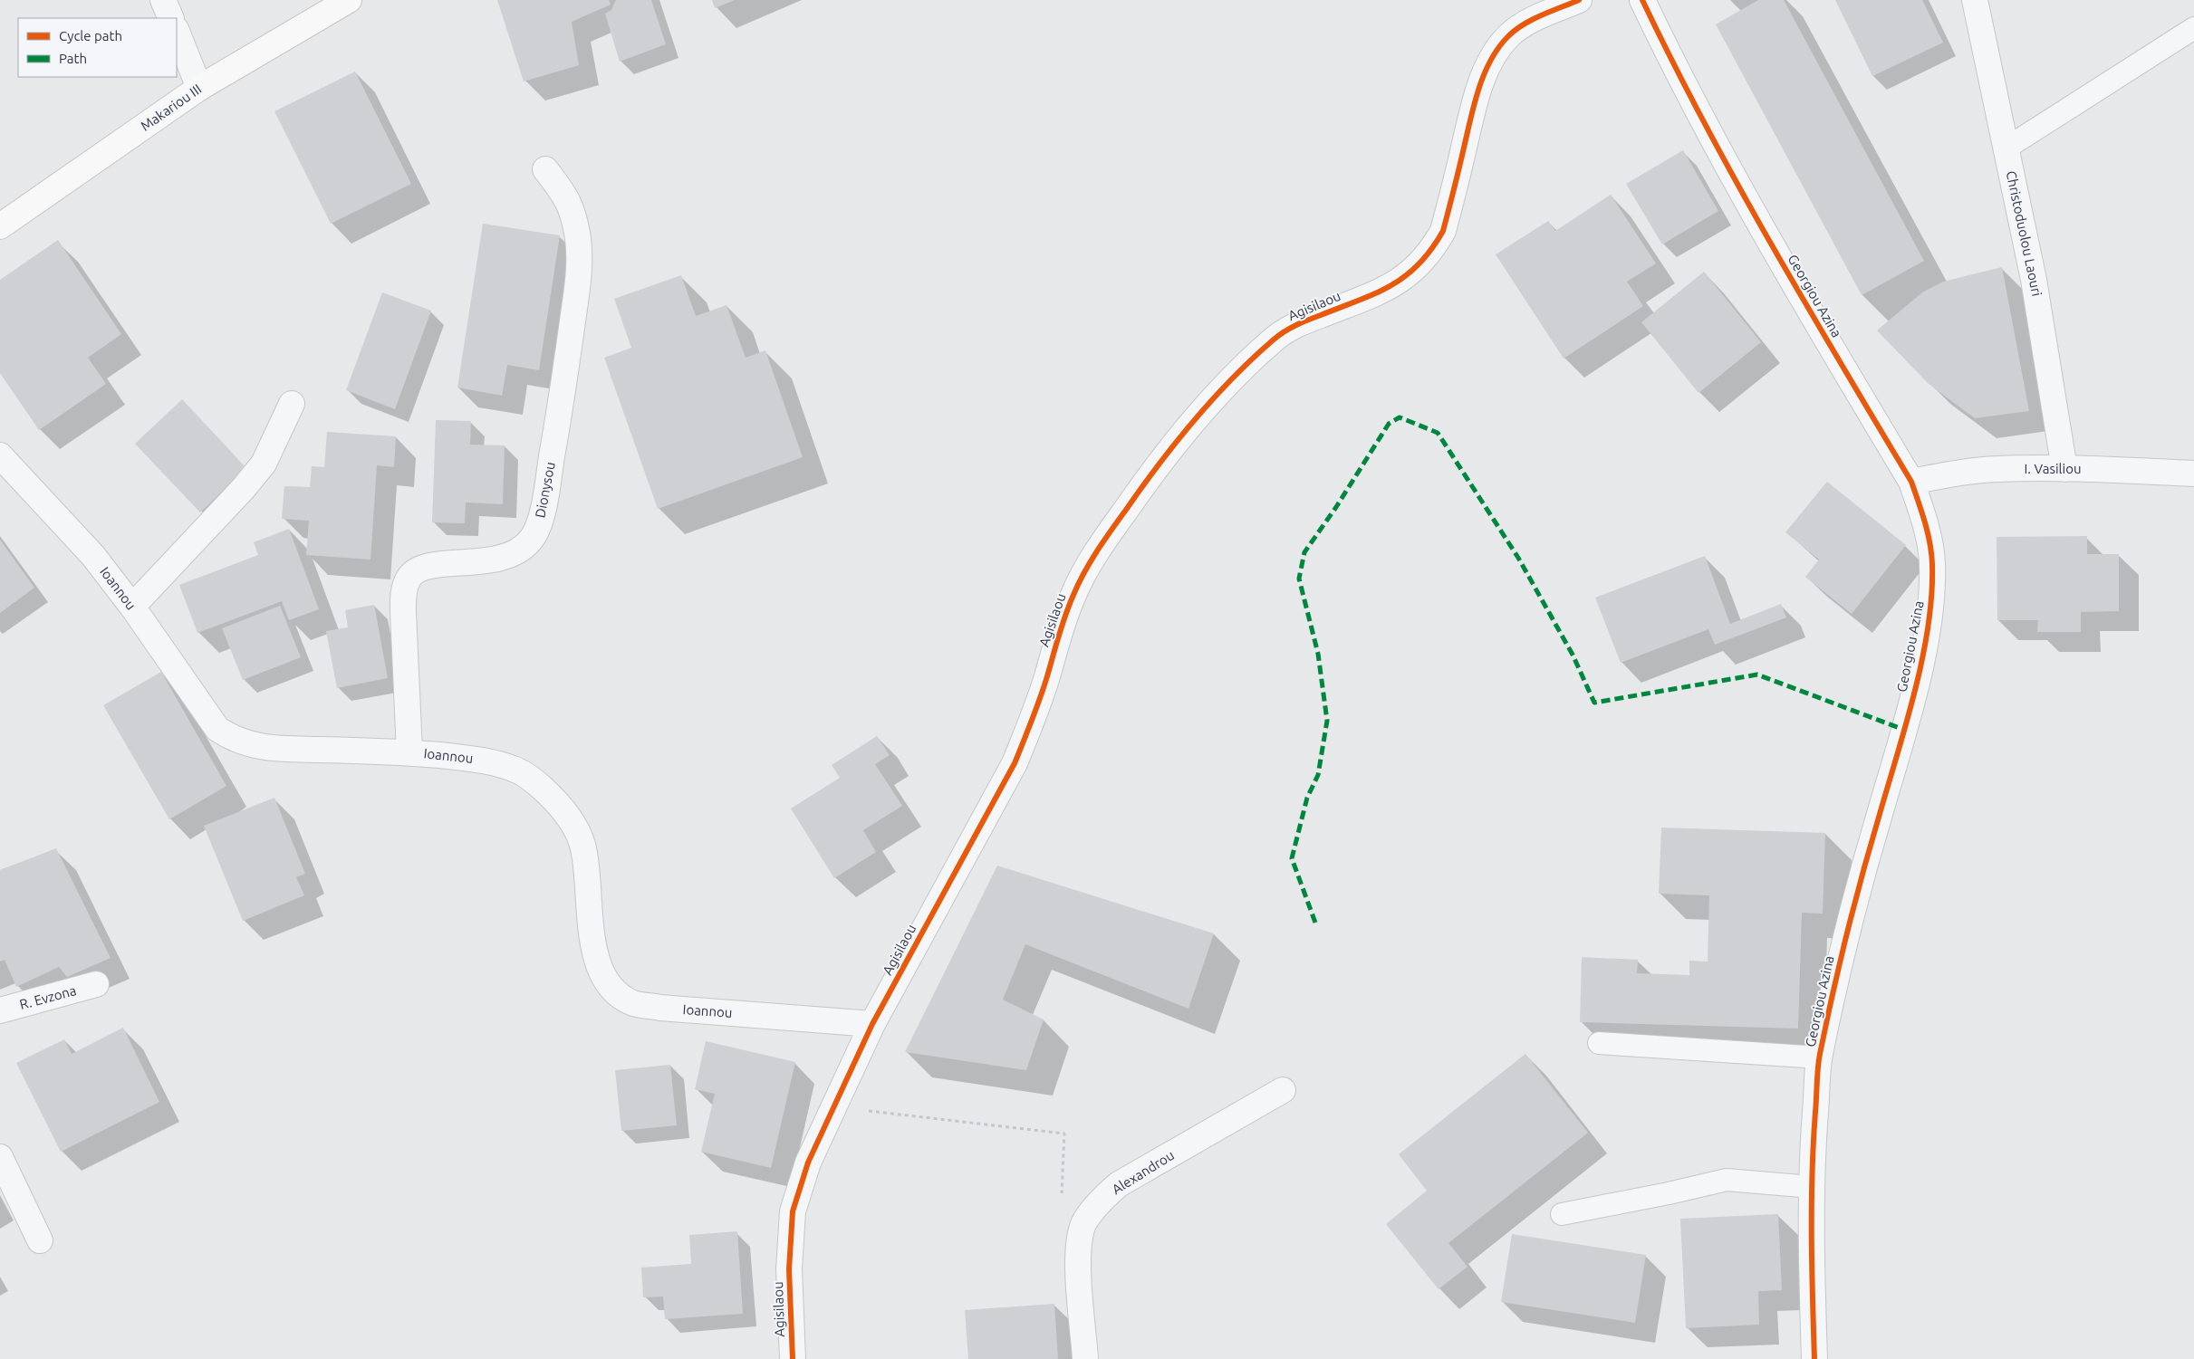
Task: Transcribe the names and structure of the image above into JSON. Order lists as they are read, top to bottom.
{
  "streets": {
    "main road": ["Makariou III"],
    "street": [
      "Christoduolou Laouri",
      "Georgiou Azina",
      "Agisilaou",
      "I. Vasiliou",
      "Dionysou",
      "Ioannou",
      "R. Evzona",
      "Alexandrou"
    ]
  },
  "crossings": [
    ["Christoduolou Laouri", "I. Vasiliou"],
    ["Georgiou Azina", "I. Vasiliou"],
    ["Agisilaou", "Ioannou"],
    ["Dionysou", "Ioannou"]
  ],
  "legend": ["Cycle path", "Path"]
}
